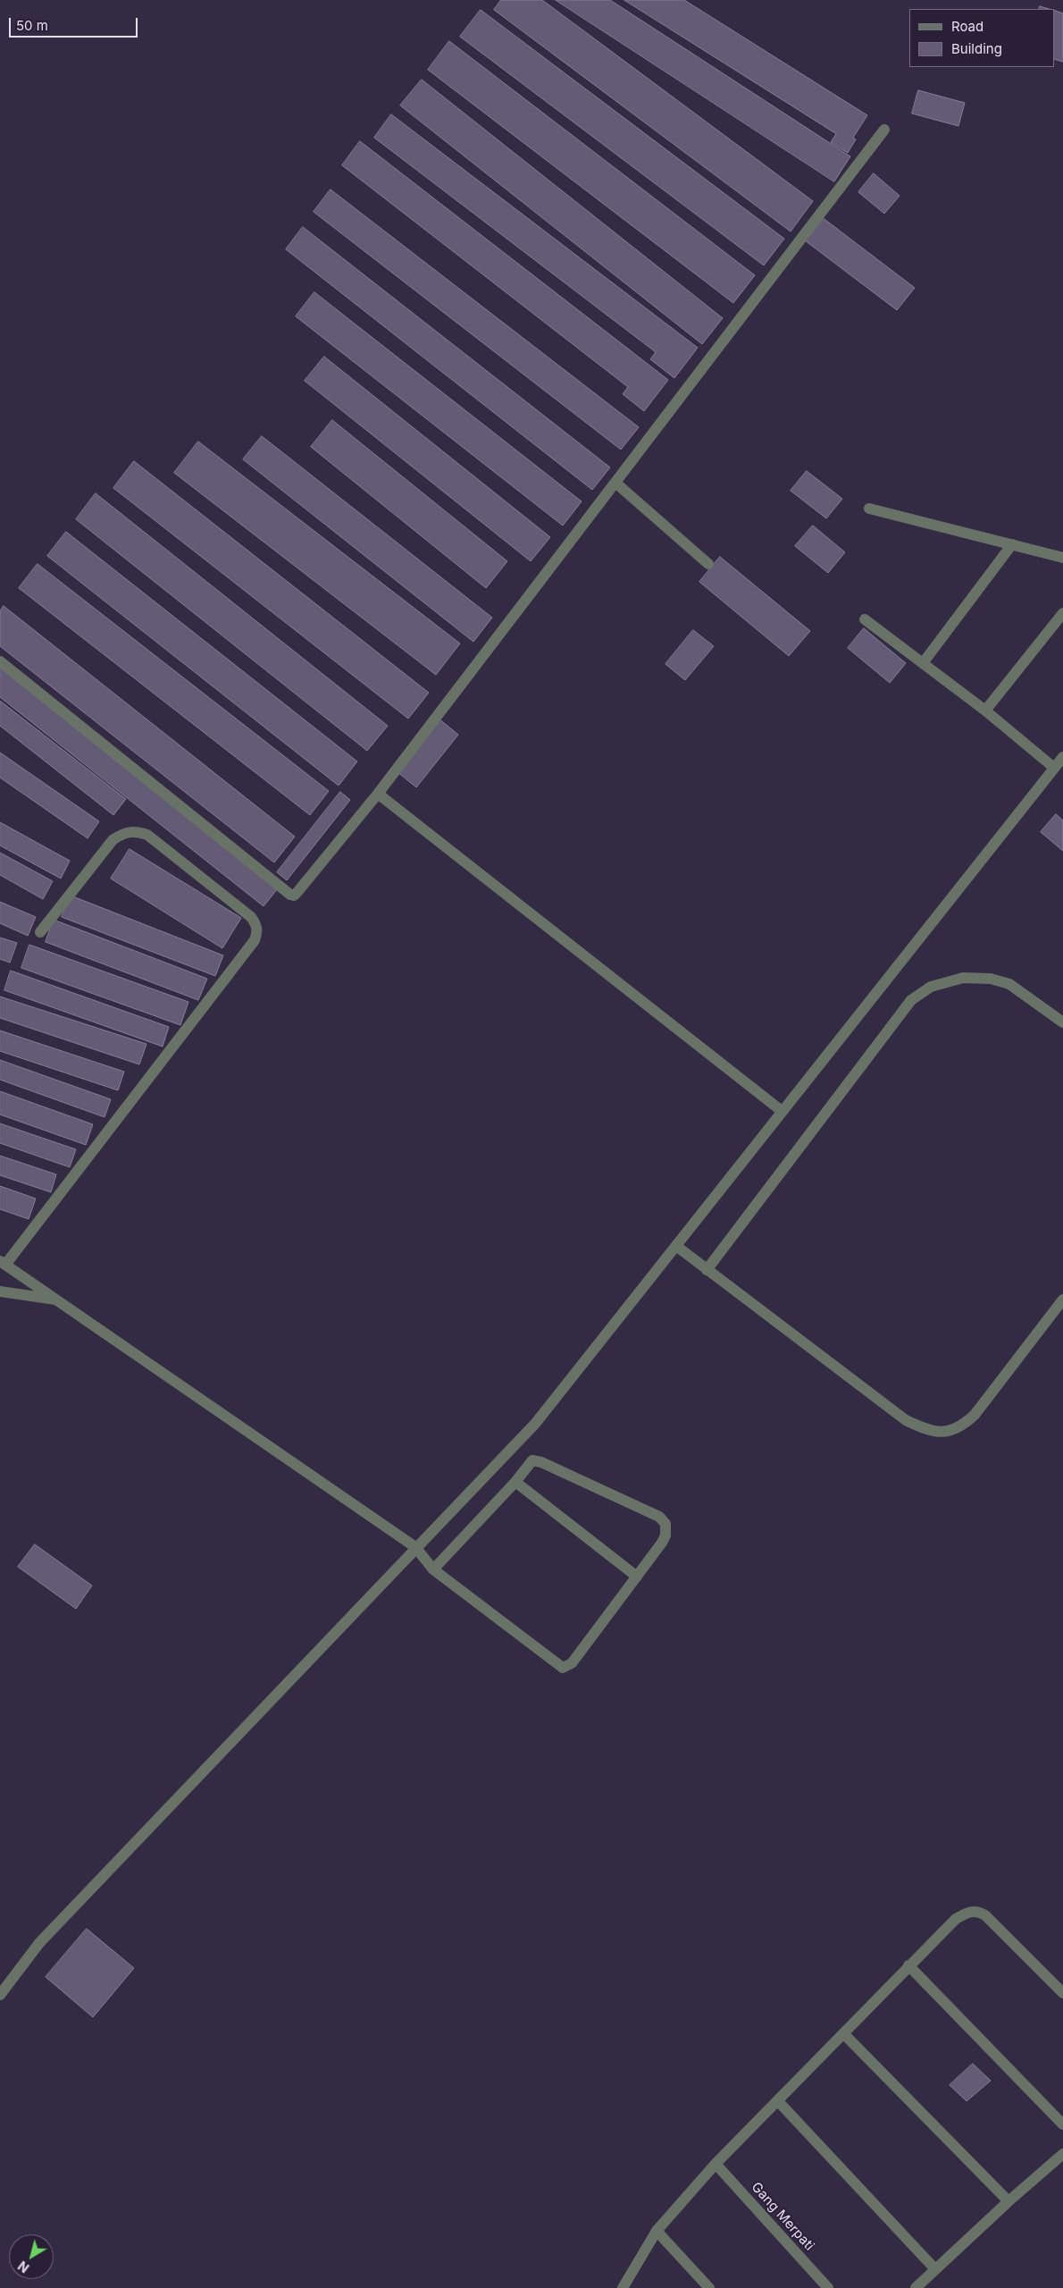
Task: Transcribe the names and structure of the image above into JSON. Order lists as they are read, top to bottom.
{
  "streets": {
    "street": ["Gang Merpati"]
  },
  "legend": ["Road", "Building"],
  "scale_bar": "50 m",
  "north": "bottom left"
}
